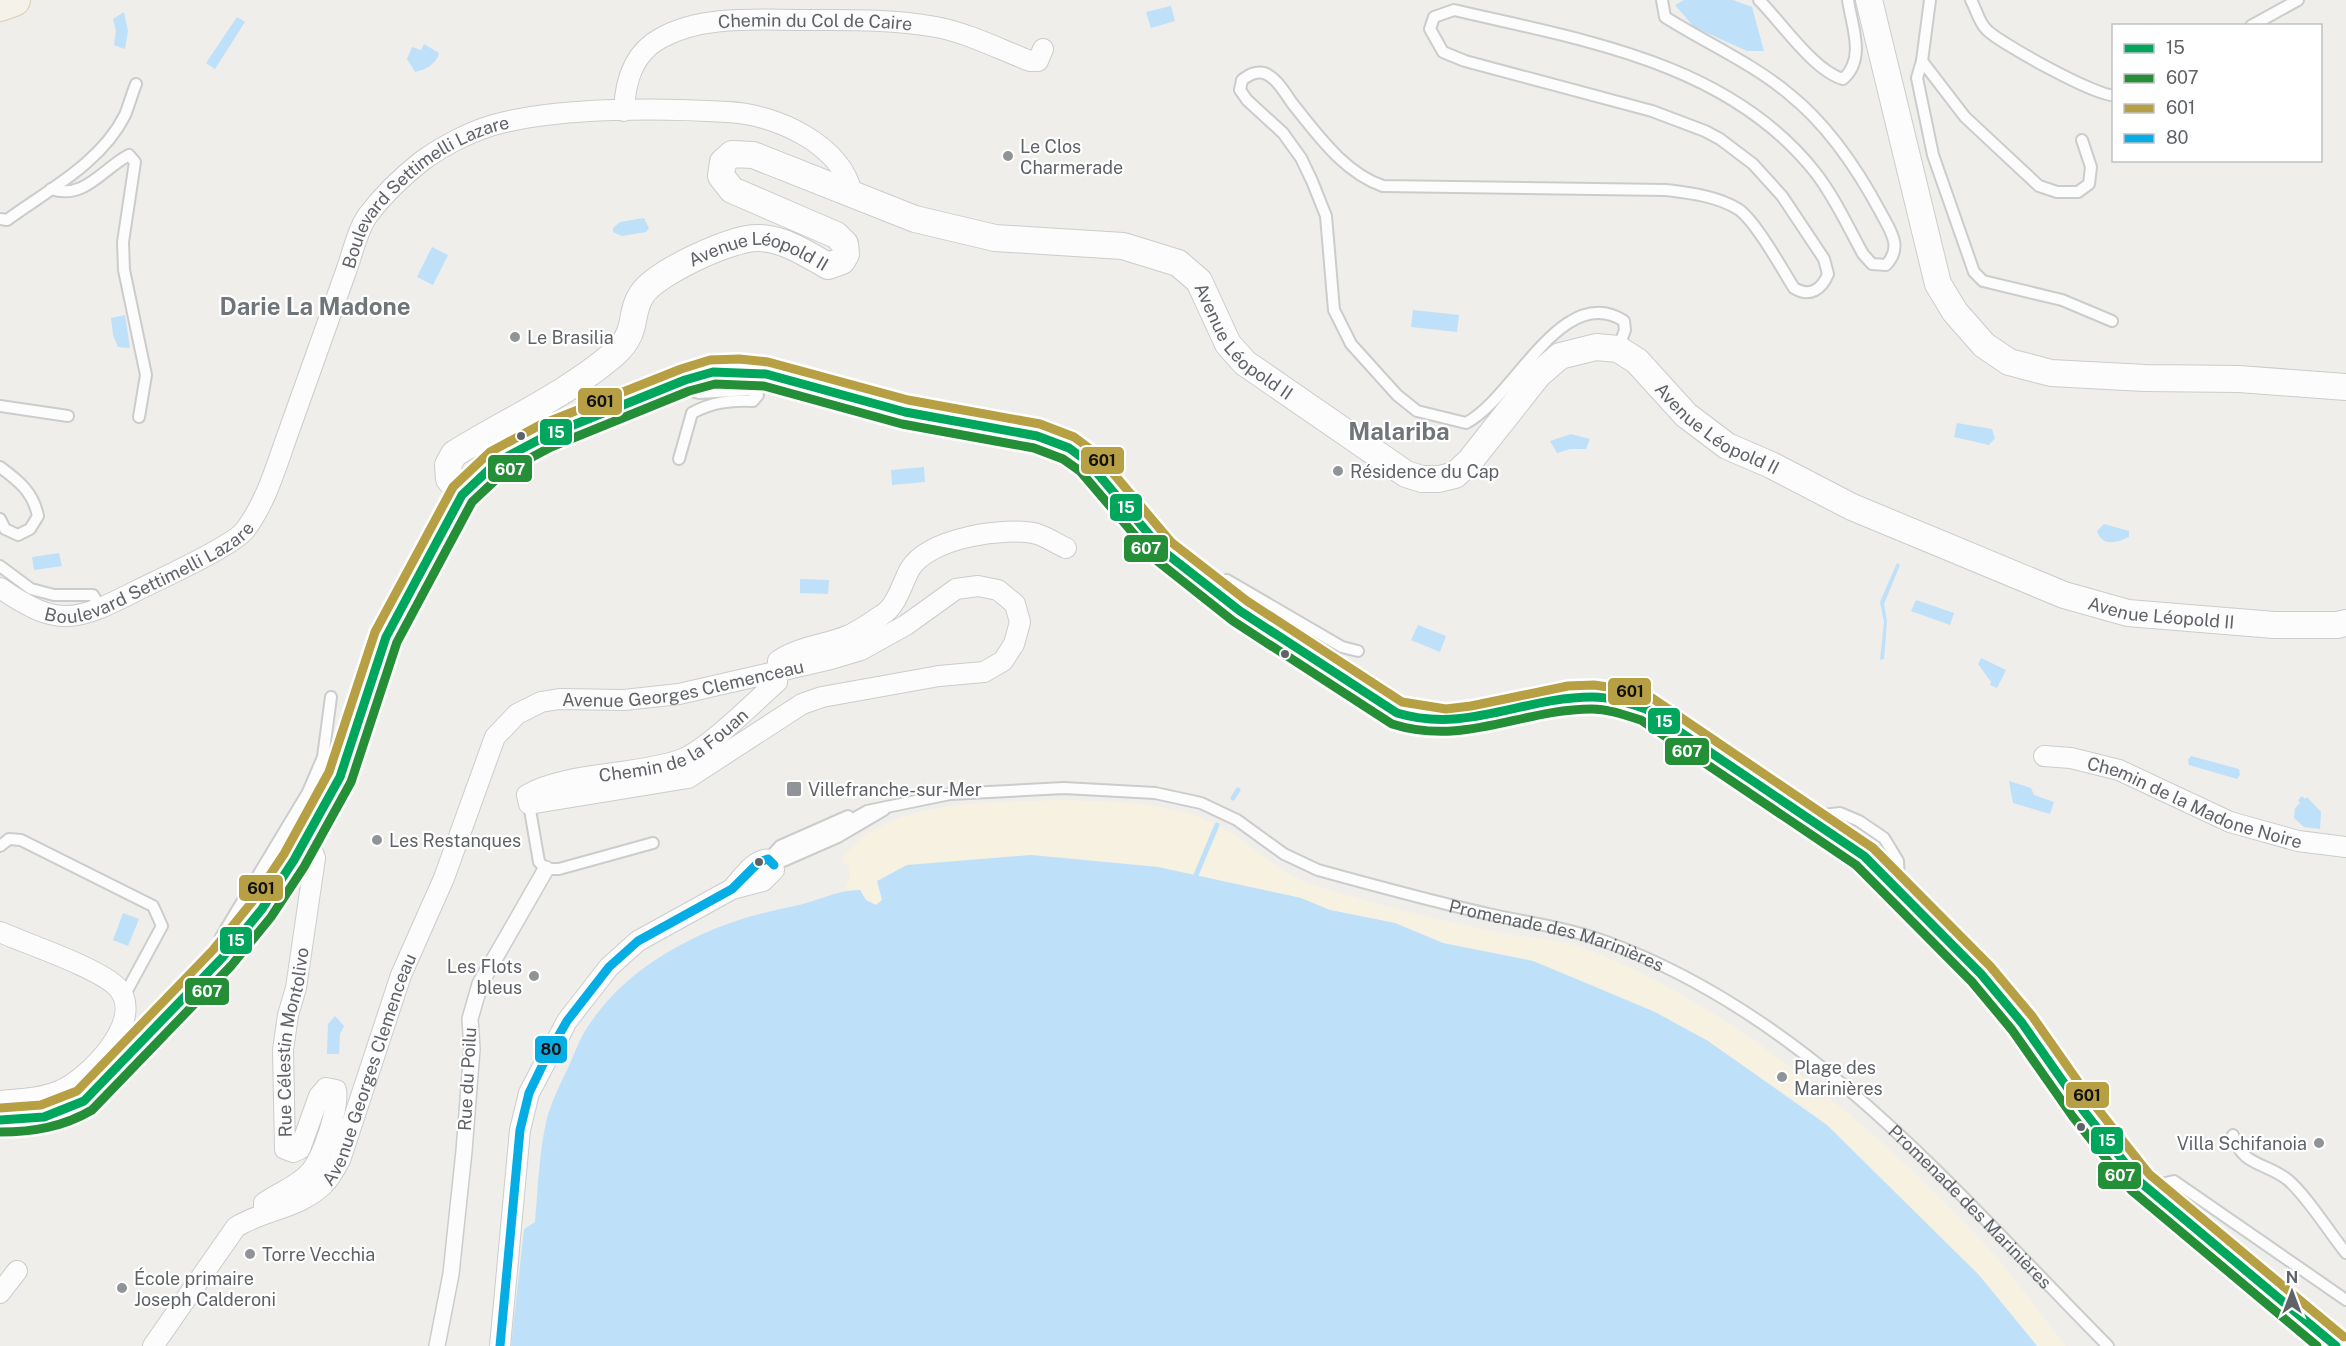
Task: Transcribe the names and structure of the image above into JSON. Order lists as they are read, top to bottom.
{
  "streets": {
    "street": [
      "Chemin du Col de Caire",
      "Boulevard Settimelli Lazare",
      "Avenue Léopold II",
      "Avenue Georges Clemenceau",
      "Chemin de la Fouan",
      "Chemin de la Madone Noire",
      "Promenade des Marinières",
      "Rue Célestin Montolivo",
      "Rue du Poilu"
    ]
  },
  "crossings": [
    ["Chemin du Col de Caire", "Boulevard Settimelli Lazare"],
    ["Boulevard Settimelli Lazare", "Avenue Léopold II"],
    ["Avenue Georges Clemenceau", "Chemin de la Fouan"],
    ["Avenue Georges Clemenceau", "Rue Célestin Montolivo"]
  ],
  "districts": ["Darie La Madone", "Malariba"],
  "places": {
    "other": [
      "Le Clos Charmerade",
      "Le Brasilia",
      "Résidence du Cap",
      "Les Restanques",
      "Les Flots bleus",
      "Plage des Marinières",
      "Villa Schifanoia",
      "Torre Vecchia",
      "École primaire Joseph Calderoni"
    ],
    "transit": ["Villefranche-sur-Mer"]
  },
  "lines": [
    "transit line 601",
    "transit line 15",
    "transit line 607",
    "transit line 80"
  ],
  "legend": [
    "15",
    "607",
    "601",
    "80"
  ],
  "north": "top"
}
